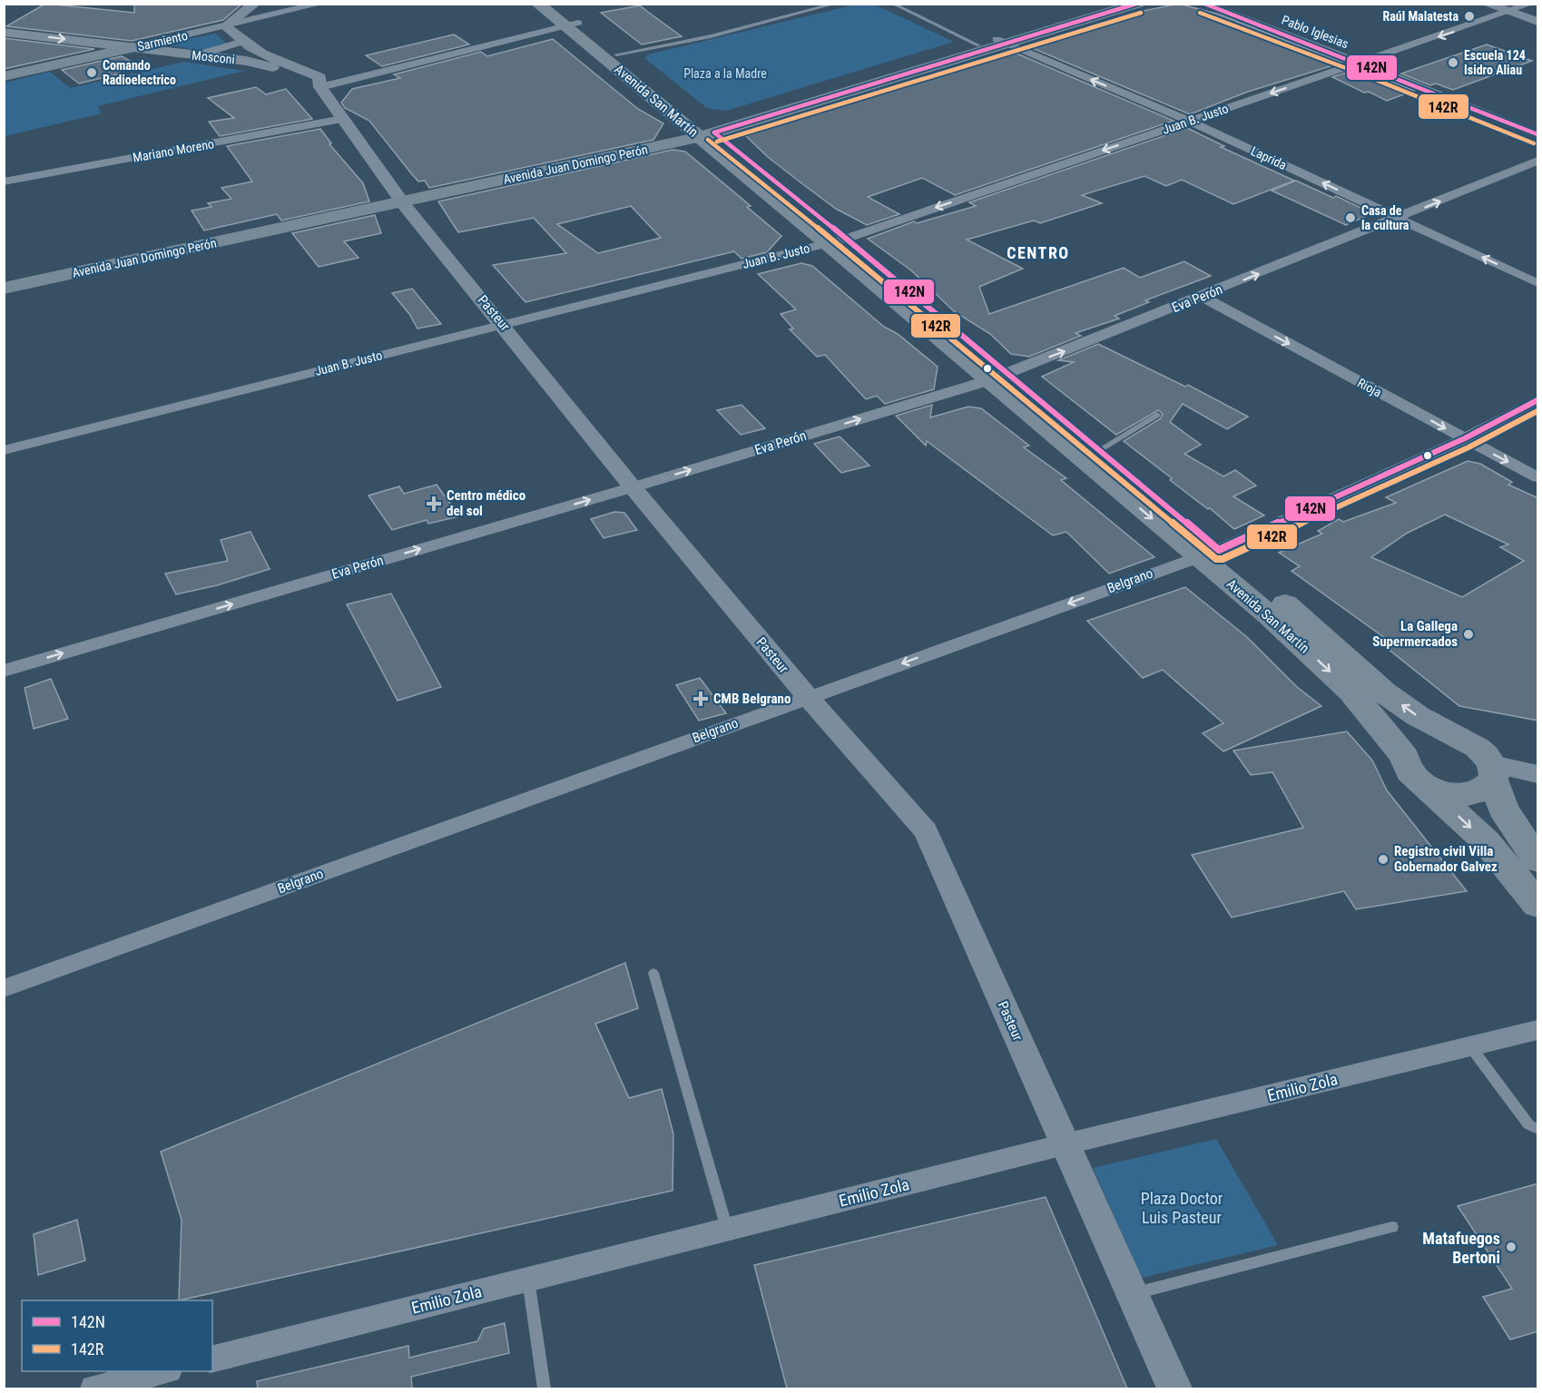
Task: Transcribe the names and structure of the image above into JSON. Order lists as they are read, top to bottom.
{
  "streets": {
    "main road": ["Sarmiento", "Avenida San Martín", "Avenida Juan Domingo Perón"],
    "street": [
      "Pablo Iglesias",
      "Mosconi",
      "Juan B. Justo",
      "Mariano Moreno",
      "Laprida",
      "Eva Perón",
      "Pasteur",
      "Rioja",
      "Belgrano",
      "Emilio Zola"
    ]
  },
  "crossings": [
    ["Pablo Iglesias", "Juan B. Justo"],
    ["Sarmiento", "Mosconi"],
    ["Sarmiento", "Pasteur"],
    ["Mosconi", "Pasteur"],
    ["Avenida San Martín", "Juan B. Justo"],
    ["Avenida San Martín", "Avenida Juan Domingo Perón"],
    ["Avenida San Martín", "Eva Perón"],
    ["Avenida San Martín", "Belgrano"],
    ["Juan B. Justo", "Laprida"],
    ["Juan B. Justo", "Pasteur"],
    ["Mariano Moreno", "Pasteur"],
    ["Laprida", "Avenida Juan Domingo Perón"],
    ["Laprida", "Eva Perón"],
    ["Avenida Juan Domingo Perón", "Pasteur"],
    ["Eva Perón", "Pasteur"],
    ["Eva Perón", "Rioja"],
    ["Pasteur", "Belgrano"],
    ["Pasteur", "Emilio Zola"],
    ["Rioja", "Belgrano"]
  ],
  "one_way": [
    "Mosconi",
    "Juan B. Justo",
    "Laprida",
    "Eva Perón",
    "Rioja"
  ],
  "districts": ["CENTRO"],
  "parks": ["Plaza a la Madre", "Plaza Doctor Luis Pasteur"],
  "places": {
    "other": [
      "Raúl Malatesta",
      "Escuela 124 Isidro Aliau",
      "Comando Radioelectrico",
      "Casa de la cultura",
      "La Gallega Supermercados",
      "Registro civil Villa Gobernador Galvez",
      "Matafuegos Bertoni"
    ],
    "health": ["Centro médico del sol", "CMB Belgrano"]
  },
  "lines": ["transit line 142N", "transit line 142R"],
  "legend": ["142N", "142R"]
}
